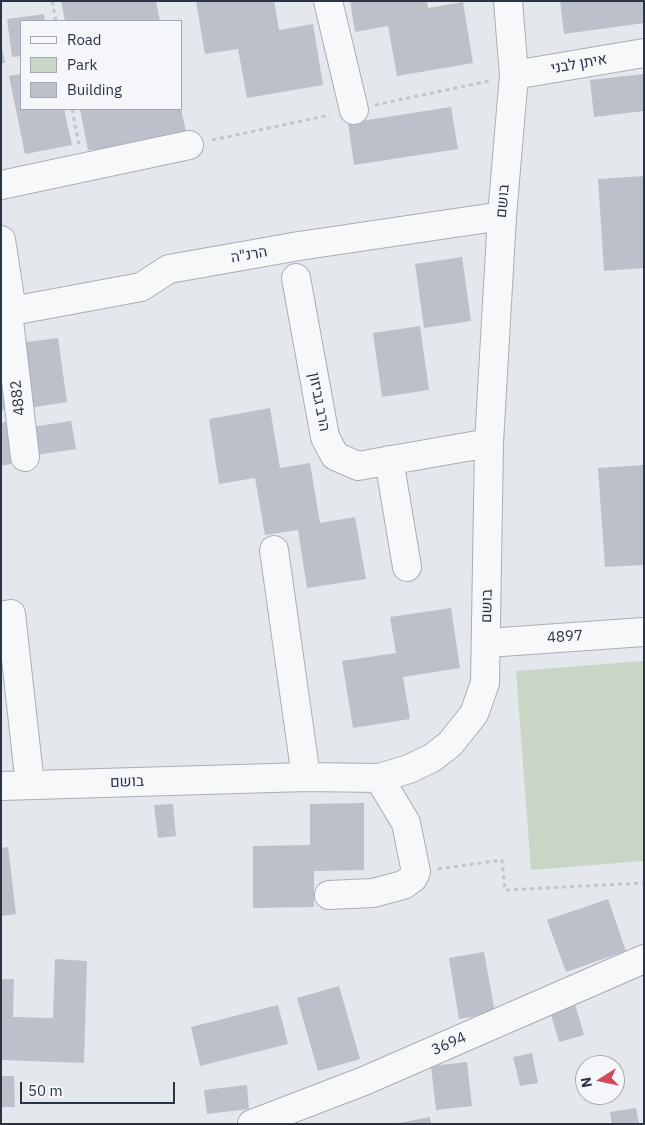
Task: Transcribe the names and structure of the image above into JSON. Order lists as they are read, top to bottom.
{
  "streets": {
    "street": [
      "איתן לבני",
      "בושם",
      "הרנ\"ה",
      "4882",
      "הרב גביזון",
      "4897",
      "3694"
    ]
  },
  "crossings": [
    ["איתן לבני", "בושם"],
    ["בושם", "הרנ\"ה"],
    ["בושם", "הרב גביזון"],
    ["בושם", "4897"],
    ["הרנ\"ה", "4882"]
  ],
  "legend": ["Road", "Park", "Building"],
  "scale_bar": "50 m",
  "north": "left"
}
